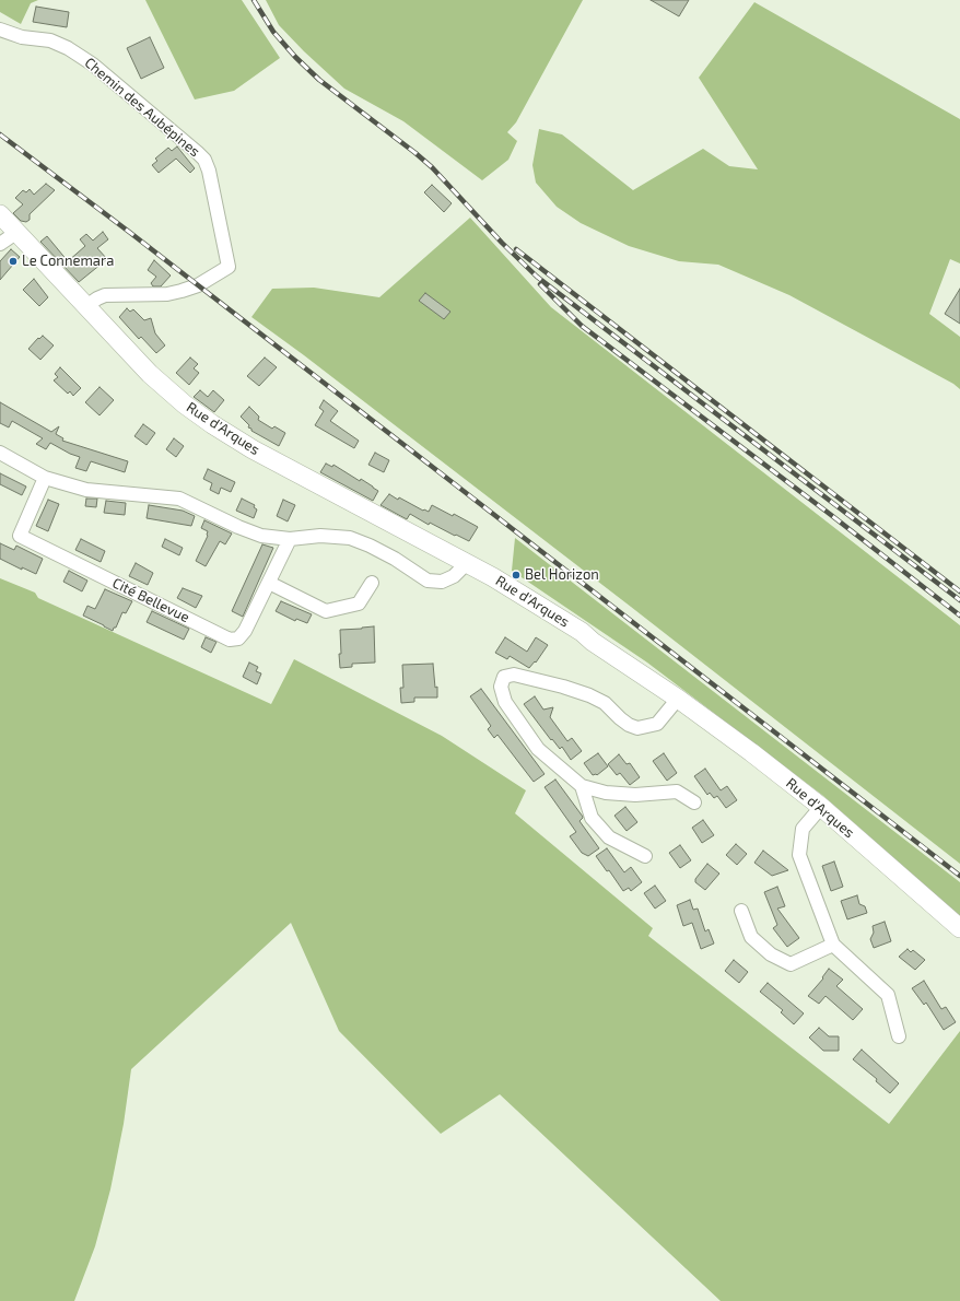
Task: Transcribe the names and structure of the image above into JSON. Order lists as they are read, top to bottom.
{
  "streets": {
    "main road": ["Rue d'Arques"],
    "street": ["Chemin des Aubépines", "Cité Bellevue"]
  },
  "crossings": [
    ["Chemin des Aubépines", "Rue d'Arques"]
  ],
  "places": ["Le Connemara", "Bel Horizon"]
}
